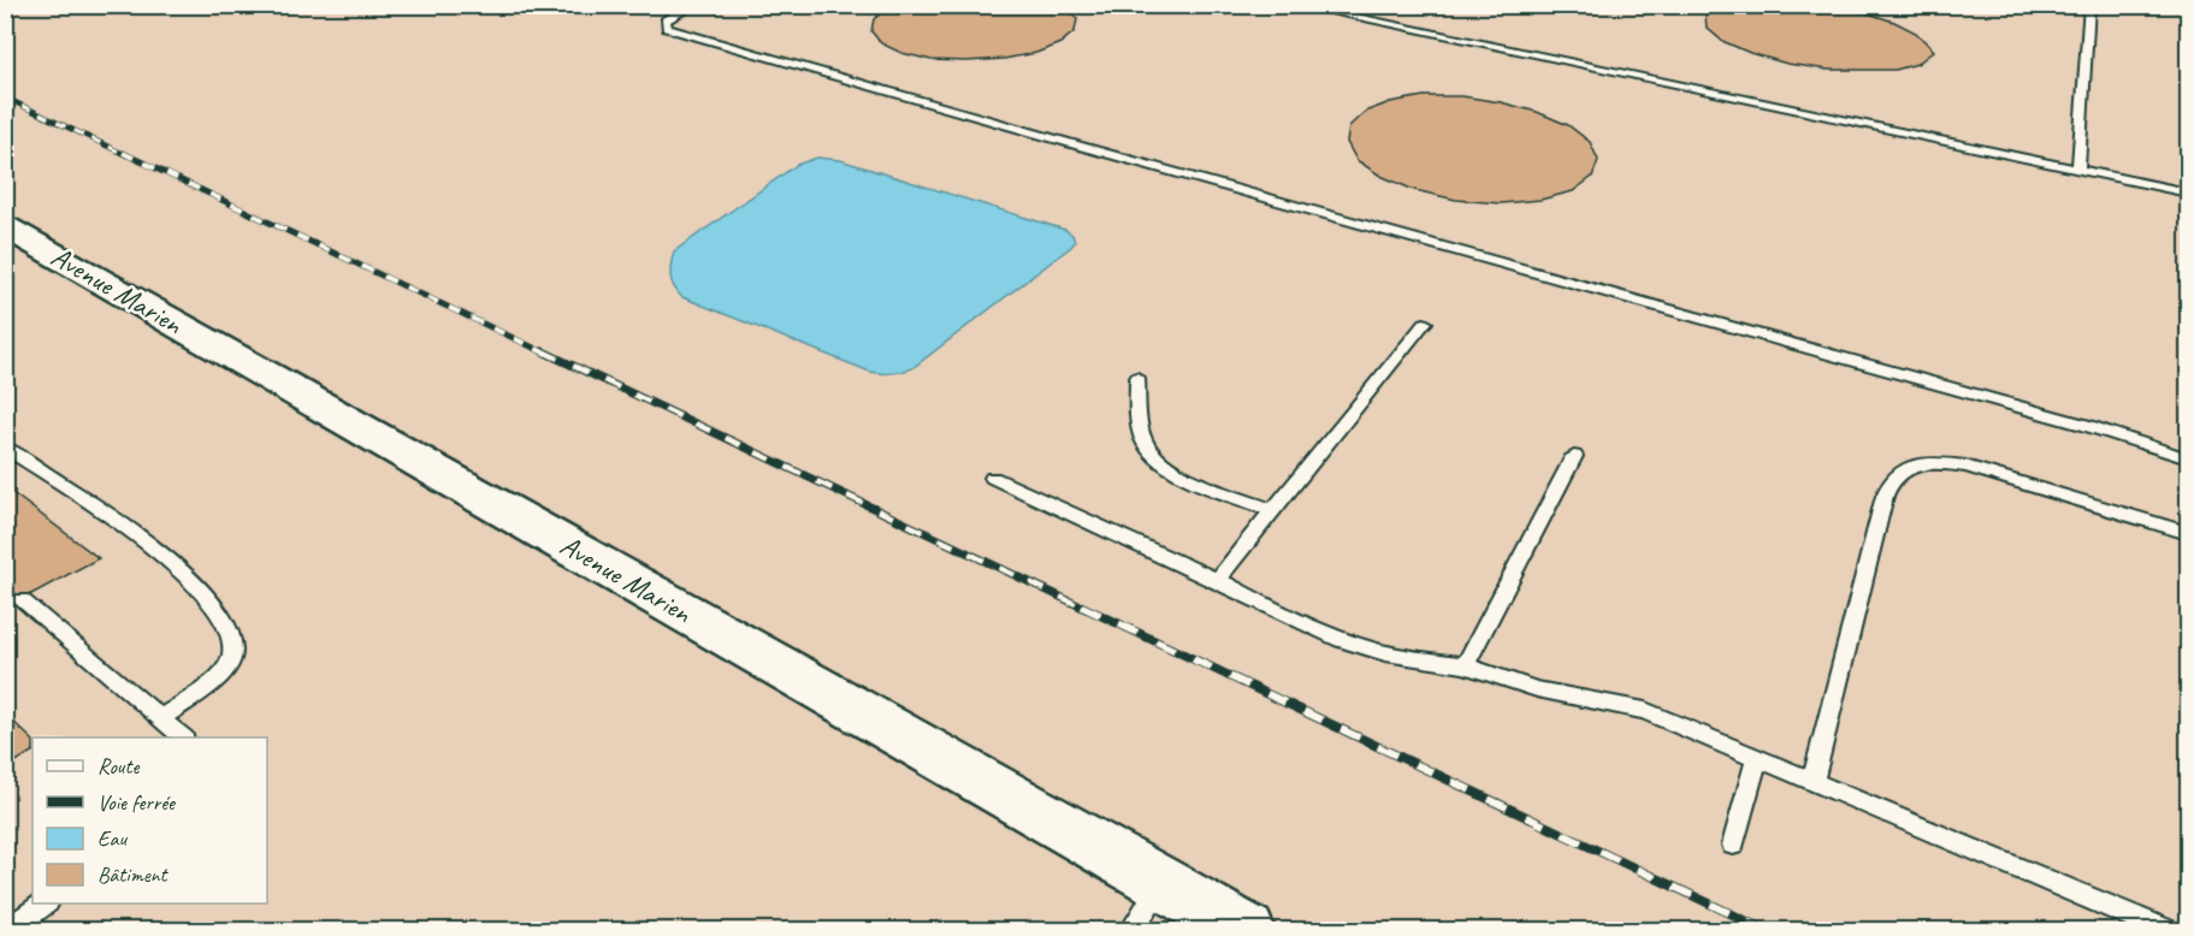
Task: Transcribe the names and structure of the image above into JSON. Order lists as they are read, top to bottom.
{
  "streets": {
    "street": ["Avenue Marien"]
  },
  "legend": [
    "Route",
    "Voie ferrée",
    "Eau",
    "Bâtiment"
  ]
}
